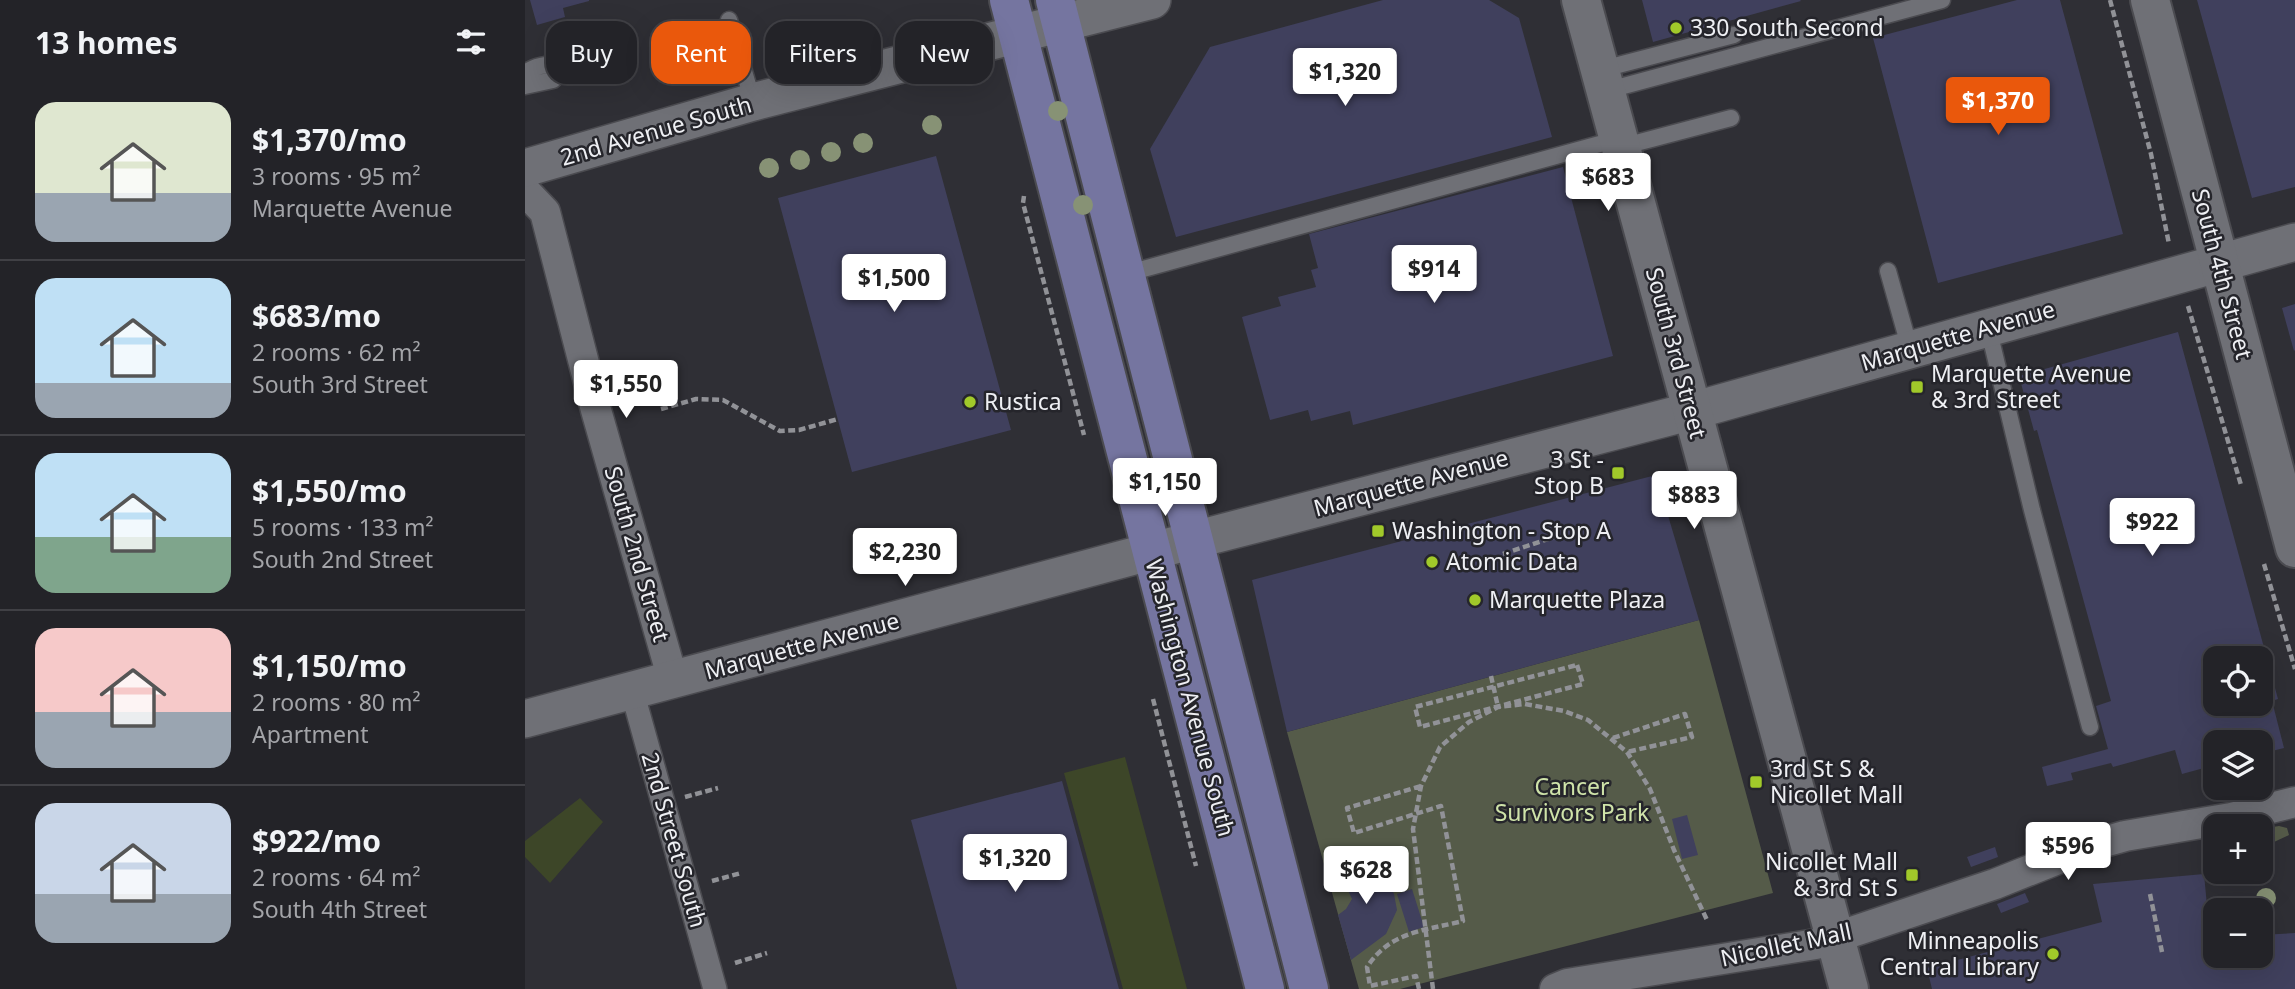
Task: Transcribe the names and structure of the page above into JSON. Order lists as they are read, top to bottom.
{
  "streets": {
    "main road": ["South 4th Street", "South 3rd Street", "Washington Avenue South"],
    "street": [
      "2nd Avenue South",
      "Marquette Avenue",
      "South 2nd Street",
      "2nd Street South",
      "Nicollet Mall"
    ]
  },
  "crossings": [
    ["2nd Avenue South", "Washington Avenue South"],
    ["South 4th Street", "Marquette Avenue"],
    ["Marquette Avenue", "South 3rd Street"],
    ["Marquette Avenue", "South 2nd Street"],
    ["Marquette Avenue", "Washington Avenue South"],
    ["Marquette Avenue", "2nd Street South"],
    ["South 3rd Street", "Nicollet Mall"]
  ],
  "parks": ["Cancer Survivors Park"],
  "places": {
    "other": [
      "330 South Second",
      "Rustica",
      "Atomic Data",
      "Marquette Plaza",
      "Minneapolis Central Library"
    ],
    "transit": [
      "Marquette Avenue & 3rd Street",
      "3 St - Stop B",
      "Washington - Stop A",
      "3rd St S & Nicollet Mall",
      "Nicollet Mall & 3rd St S"
    ]
  },
  "page": {
    "heading": "13 homes",
    "chip": [
      "Buy",
      "Rent",
      "Filters",
      "New"
    ],
    "price": [
      "$1,320",
      "$1,370",
      "$683",
      "$914",
      "$1,500",
      "$1,550",
      "$1,150",
      "$883",
      "$922",
      "$2,230",
      "$596",
      "$1,320",
      "$628"
    ],
    "list": [
      {
        "name": "$1,370/mo",
        "note": "3 rooms · 95 m² · Marquette Avenue"
      },
      {
        "name": "$683/mo",
        "note": "2 rooms · 62 m² · South 3rd Street"
      },
      {
        "name": "$1,550/mo",
        "note": "5 rooms · 133 m² · South 2nd Street"
      },
      {
        "name": "$1,150/mo",
        "note": "2 rooms · 80 m² · Apartment"
      },
      {
        "name": "$922/mo",
        "note": "2 rooms · 64 m² · South 4th Street"
      }
    ],
    "map_buttons": ["+", "−"]
  }
}
